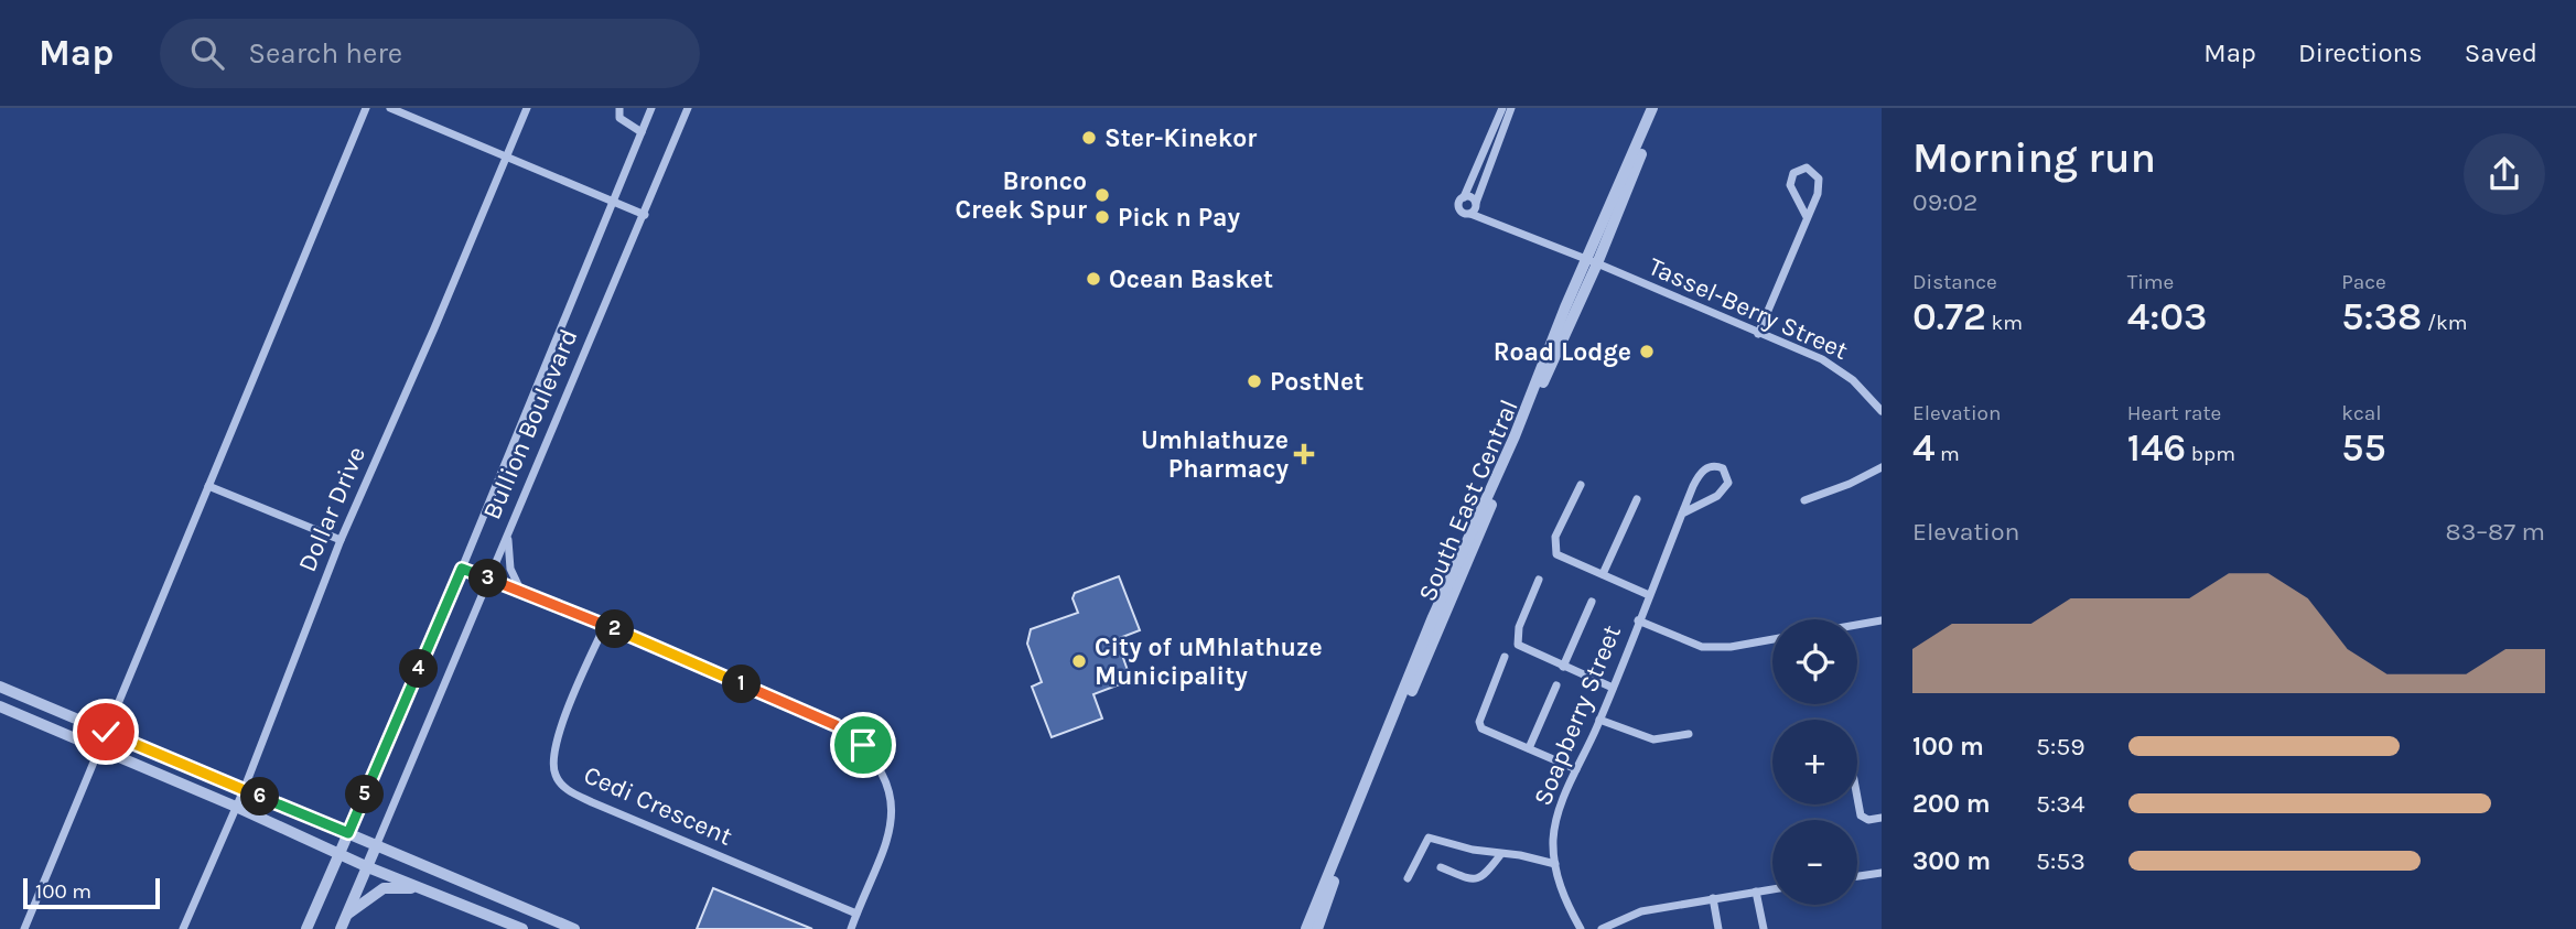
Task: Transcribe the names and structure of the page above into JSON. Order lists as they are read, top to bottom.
{
  "streets": {
    "street": [
      "Tassel-Berry Street",
      "Bullion Boulevard",
      "South East Central",
      "Dollar Drive",
      "Soapberry Street",
      "Cedi Crescent"
    ]
  },
  "crossings": [
    ["Tassel-Berry Street", "South East Central"]
  ],
  "places": {
    "other": [
      "Ster-Kinekor",
      "Bronco Creek Spur",
      "Pick n Pay",
      "Ocean Basket",
      "Road Lodge",
      "PostNet",
      "City of uMhlathuze Municipality"
    ],
    "health": ["Umhlathuze Pharmacy"]
  },
  "scale_bar": "100 m",
  "page": {
    "header": "Map",
    "search": "Search here",
    "nav": ["Map", "Directions", "Saved"],
    "heading": ["Morning run", "09:02"],
    "stats": [
      ["Distance", "0.72 km"],
      ["Time", "4:03"],
      ["Pace", "5:38 /km"],
      ["Elevation", "4 m"],
      ["Heart rate", "146 bpm"],
      ["kcal", "55"]
    ],
    "chart": ["Elevation", "83–87 m"],
    "pins": [
      "3",
      "2",
      "4",
      "1",
      "5",
      "6"
    ],
    "map_buttons": ["+", "−"],
    "list": [
      {
        "name": "100 m",
        "note": "5:59"
      },
      {
        "name": "200 m",
        "note": "5:34"
      },
      {
        "name": "300 m",
        "note": "5:53"
      }
    ],
    "scale": "100 m"
  }
}
